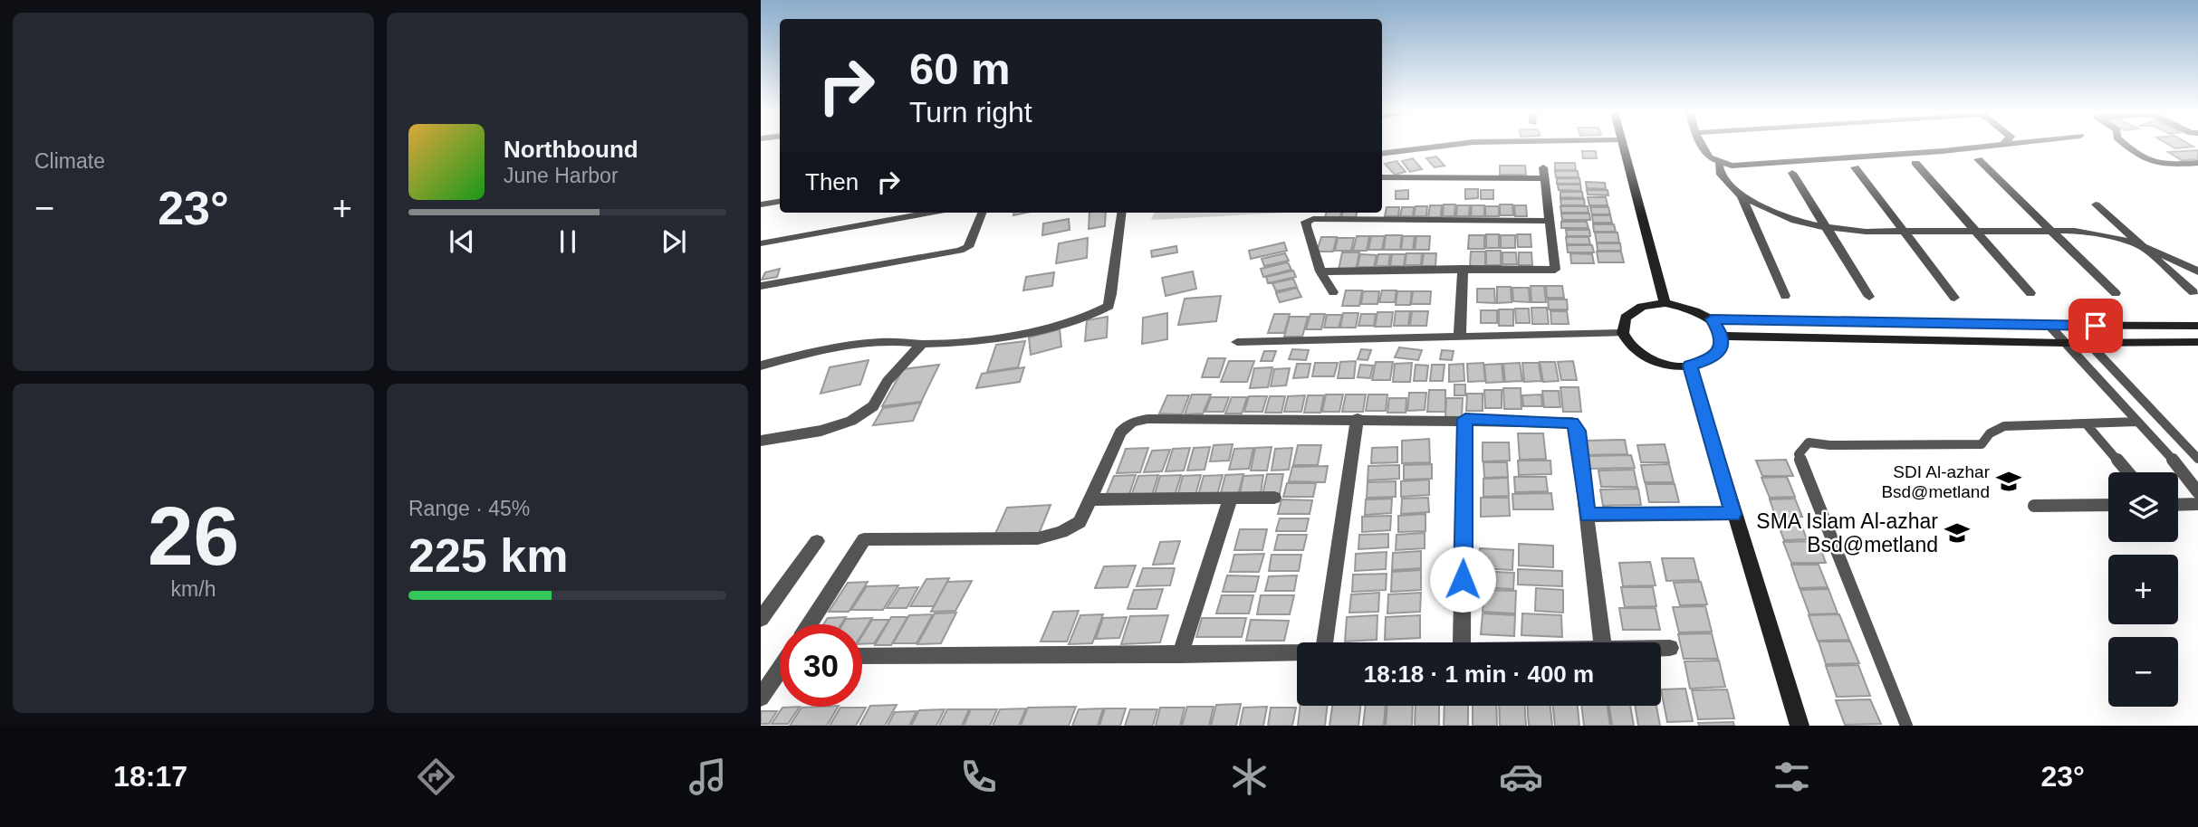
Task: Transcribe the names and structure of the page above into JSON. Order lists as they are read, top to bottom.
{
  "places": {
    "school or university": ["SDI Al-azhar Bsd@metland", "SMA Islam Al-azhar Bsd@metland"]
  },
  "page": {
    "tile": [
      "Climate",
      ["26", "km/h"],
      ["Range · 45%", "225 km"]
    ],
    "turn": ["60 m", "Turn right"],
    "song": ["Northbound", "June Harbor"],
    "then": "Then",
    "heat": ["−", "23°", "+"],
    "map_buttons": ["+", "−"],
    "limit": "30",
    "trip": "18:18 · 1 min · 400 m",
    "tabs": ["18:17", "23°"]
  }
}
